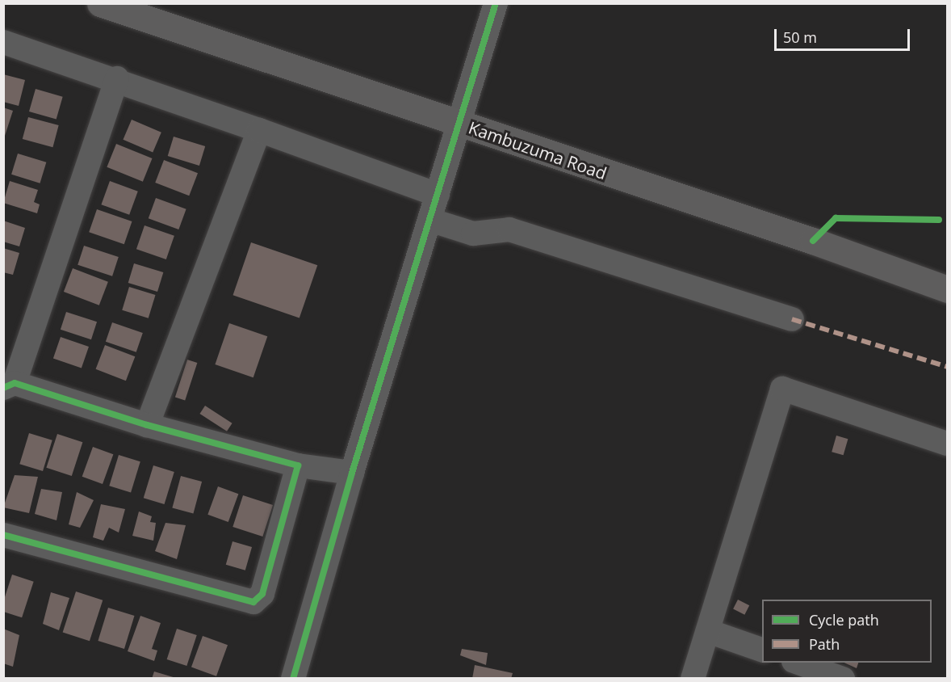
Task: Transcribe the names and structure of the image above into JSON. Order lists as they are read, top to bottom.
{
  "streets": {
    "main road": ["Kambuzuma Road"]
  },
  "legend": ["Cycle path", "Path"],
  "scale_bar": "50 m"
}
